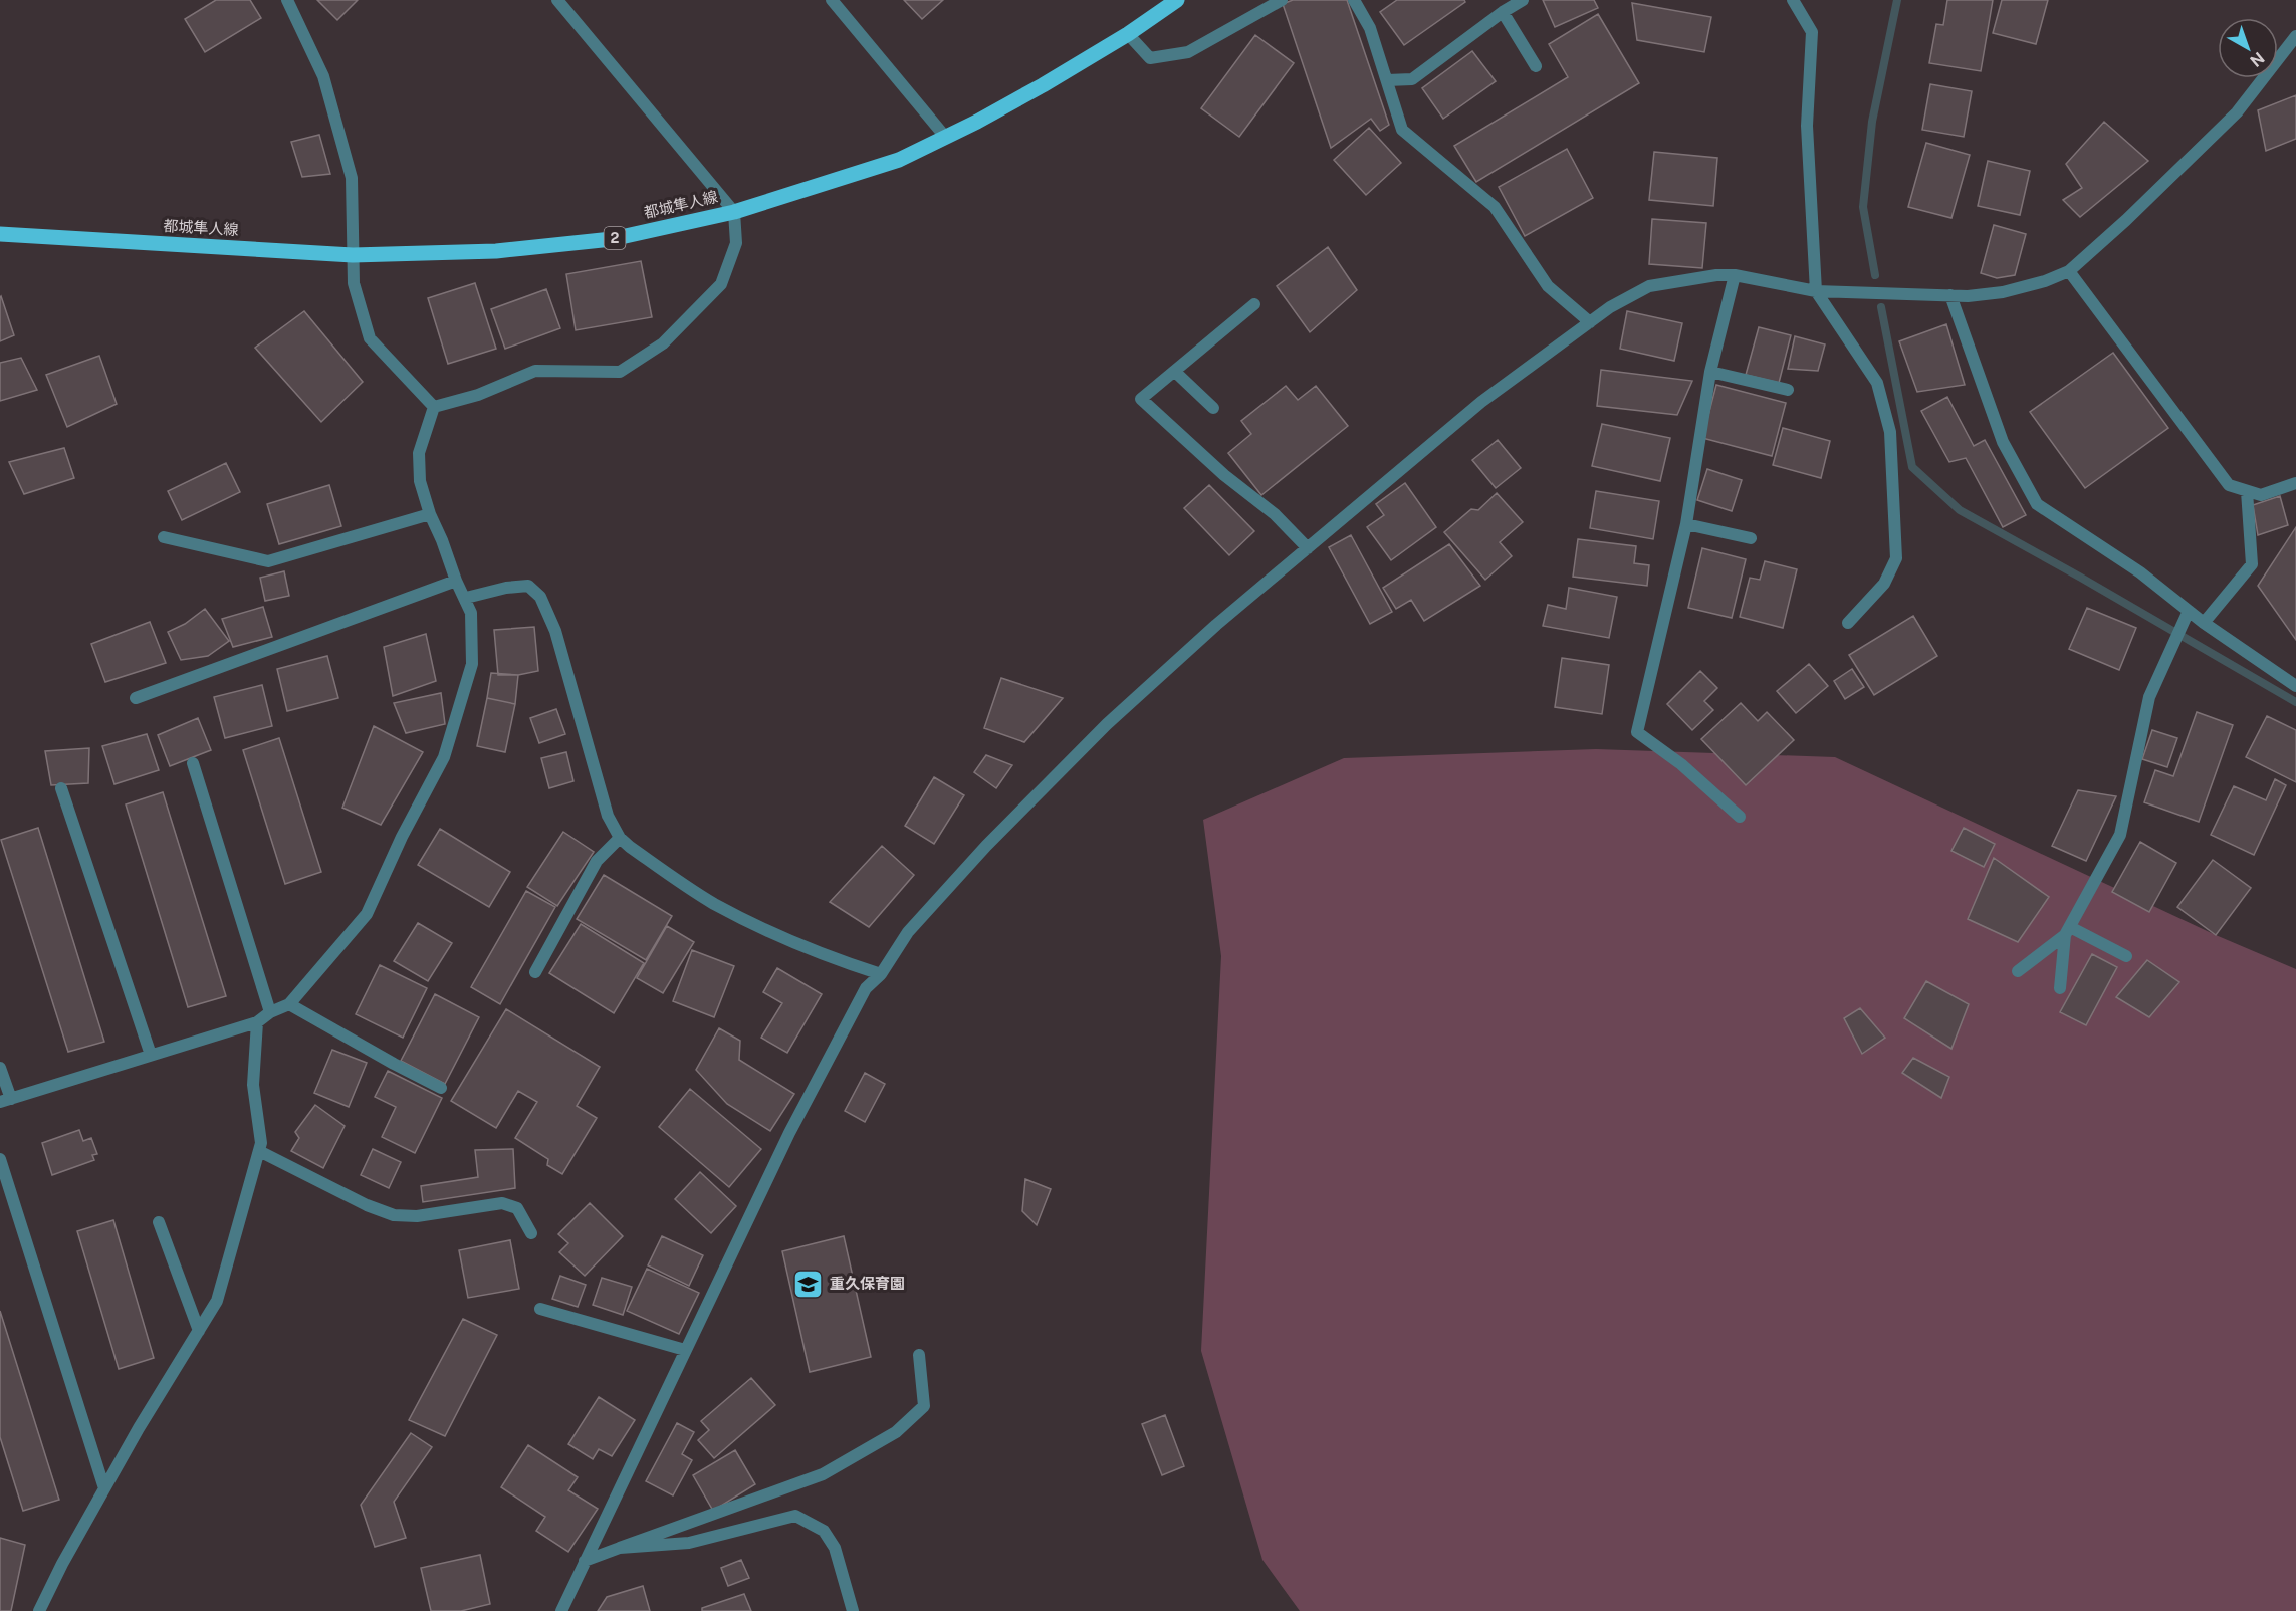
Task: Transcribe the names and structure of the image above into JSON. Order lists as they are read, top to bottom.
{
  "streets": {
    "main road": ["都城隼人線", "2"]
  },
  "places": {
    "school or university": ["重久保育園"]
  },
  "north": "bottom right"
}
